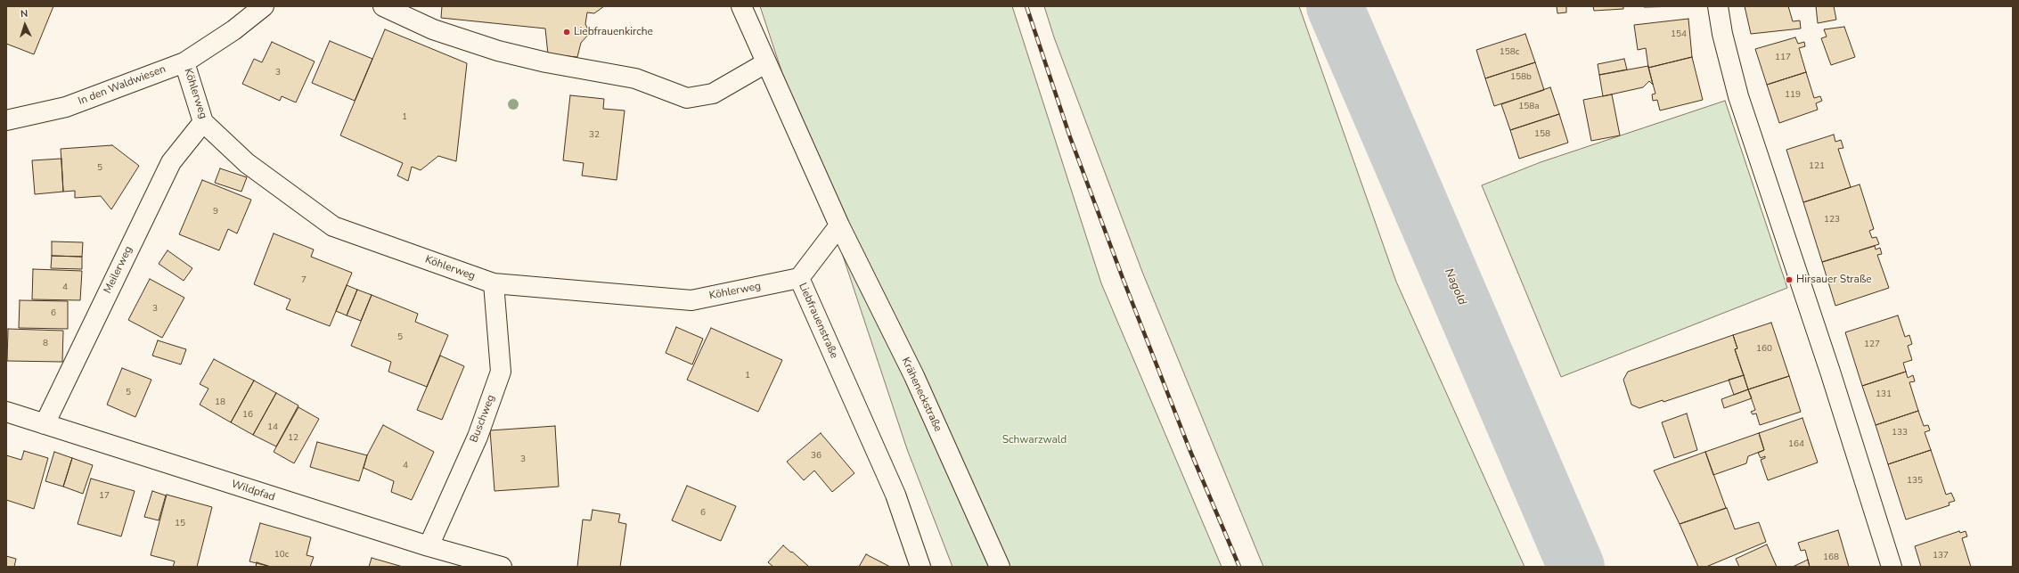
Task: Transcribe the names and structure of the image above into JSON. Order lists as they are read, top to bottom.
{
  "streets": {
    "street": [
      "In den Waldwiesen",
      "Köhlerweg",
      "Meilerweg",
      "Liebfrauenstraße",
      "Kräheneckstraße",
      "Buschweg",
      "Wildpfad"
    ]
  },
  "crossings": [
    ["In den Waldwiesen", "Köhlerweg"],
    ["Köhlerweg", "Meilerweg"],
    ["Köhlerweg", "Liebfrauenstraße"],
    ["Köhlerweg", "Buschweg"],
    ["Meilerweg", "Wildpfad"],
    ["Liebfrauenstraße", "Kräheneckstraße"],
    ["Buschweg", "Wildpfad"]
  ],
  "water": ["Nagold"],
  "parks": ["Schwarzwald"],
  "places": ["Liebfrauenkirche", "Hirsauer Straße"],
  "house_numbers": [
    "154",
    "158c",
    "117",
    "3",
    "158b",
    "119",
    "158a",
    "1",
    "158",
    "32",
    "121",
    "5",
    "9",
    "123",
    "7",
    "4",
    "3",
    "6",
    "5",
    "8",
    "127",
    "160",
    "1",
    "5",
    "131",
    "18",
    "16",
    "14",
    "133",
    "12",
    "164",
    "36",
    "3",
    "4",
    "135",
    "17",
    "6",
    "15",
    "10c",
    "137",
    "168"
  ],
  "north": "top"
}
